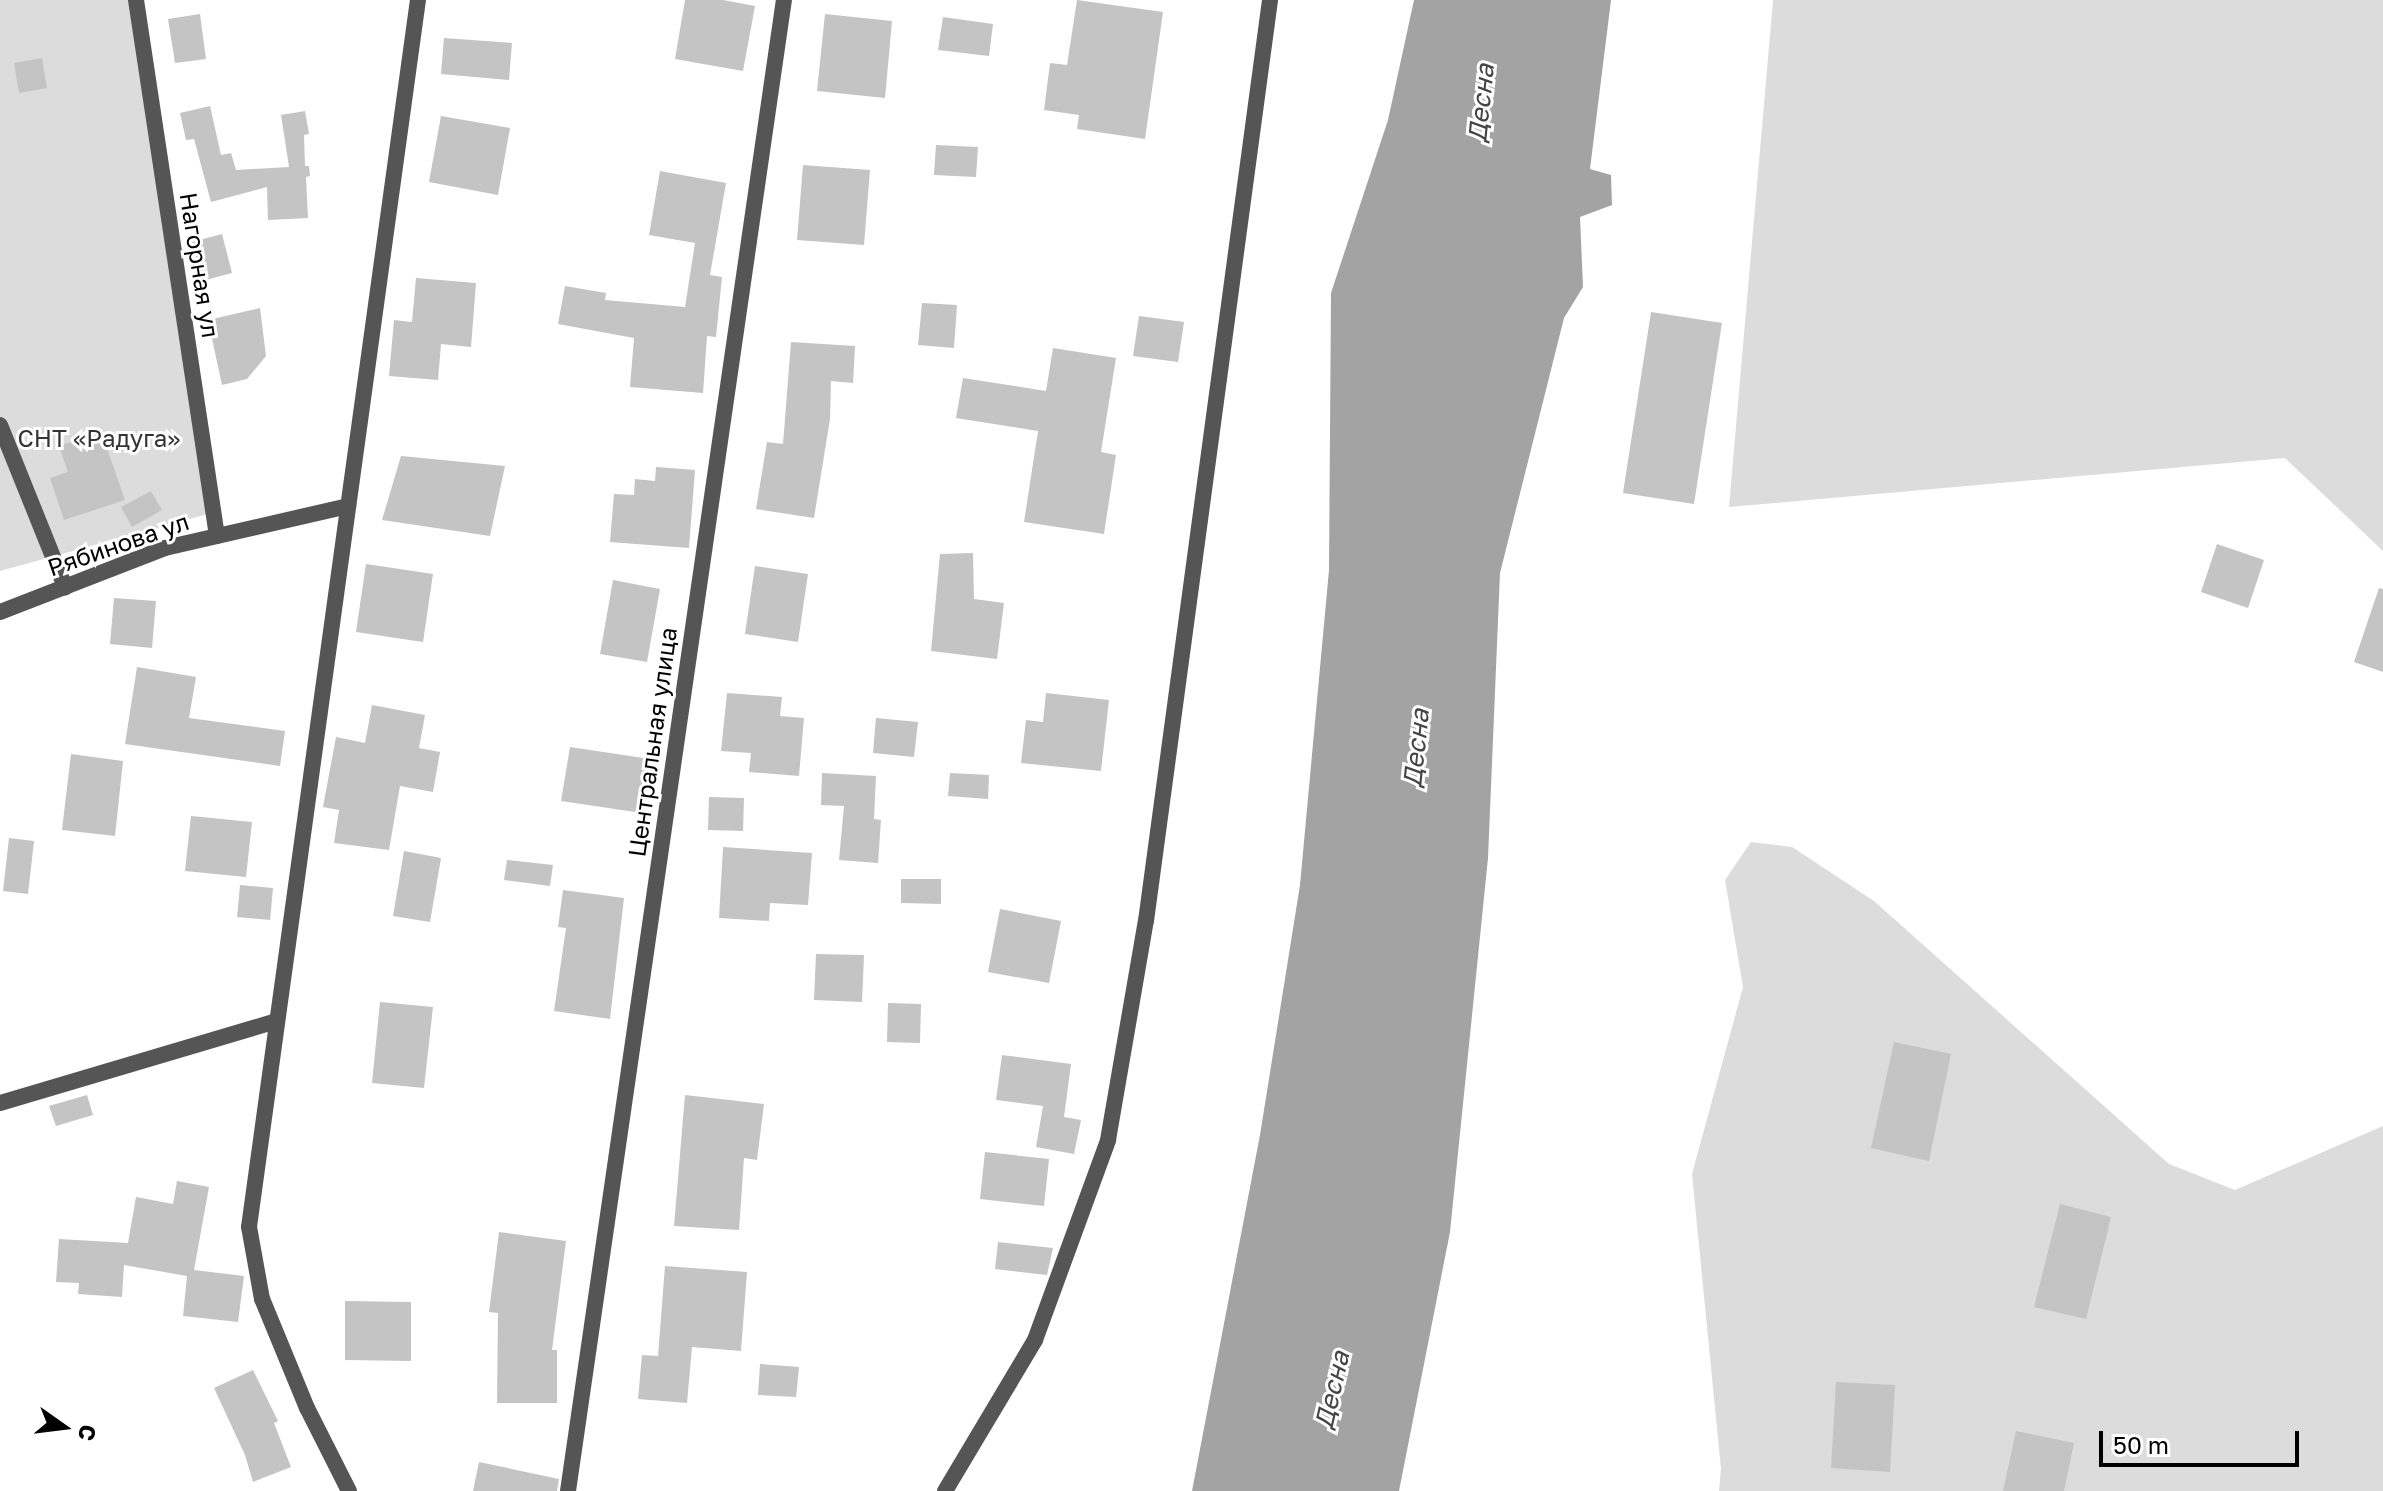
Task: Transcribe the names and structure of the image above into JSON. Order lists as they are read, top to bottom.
{
  "streets": {
    "street": ["Нагорная ул", "Рябинова ул", "Центральная улица"]
  },
  "crossings": [
    ["Нагорная ул", "Рябинова ул"]
  ],
  "water": ["Десна"],
  "parks": ["СНТ «Радуга»"],
  "scale_bar": "50 m",
  "north": "right"
}
